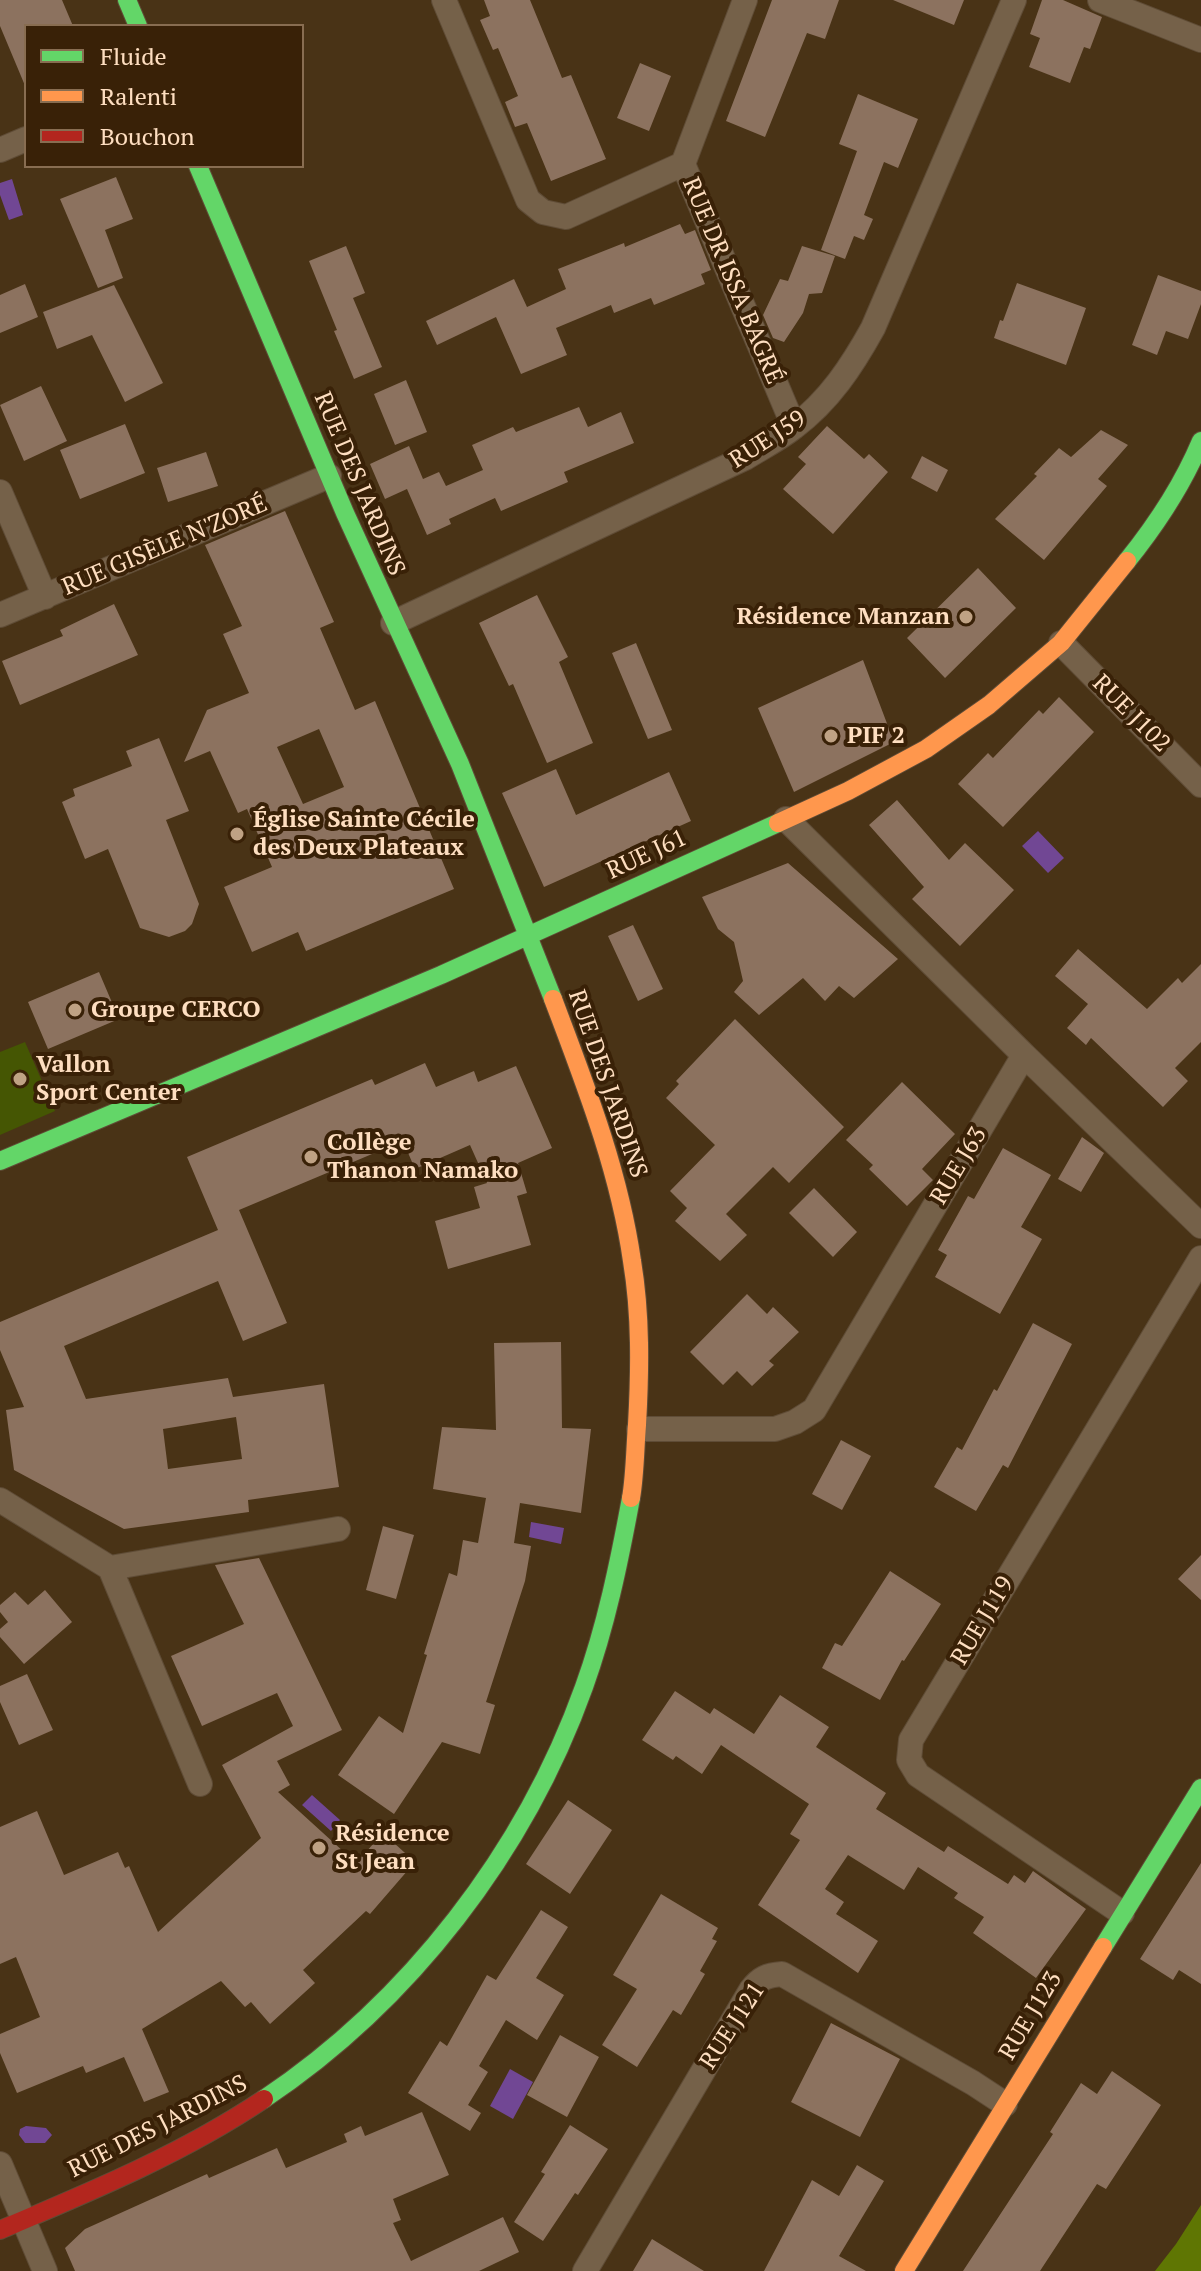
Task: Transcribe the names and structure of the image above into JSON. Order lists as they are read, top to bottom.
{
  "streets": {
    "main road": ["RUE DES JARDINS", "RUE J61", "RUE J123"],
    "street": [
      "RUE DR ISSA BAGRÉ",
      "RUE J59",
      "RUE GISÈLE N'ZORÉ",
      "RUE J102",
      "RUE J63",
      "RUE J119",
      "RUE J121"
    ]
  },
  "crossings": [
    ["RUE DR ISSA BAGRÉ", "RUE J59"],
    ["RUE J59", "RUE DES JARDINS"],
    ["RUE DES JARDINS", "RUE GISÈLE N'ZORÉ"],
    ["RUE DES JARDINS", "RUE J61"],
    ["RUE DES JARDINS", "RUE J63"],
    ["RUE J102", "RUE J61"],
    ["RUE J119", "RUE J123"],
    ["RUE J123", "RUE J121"]
  ],
  "places": [
    "Résidence Manzan",
    "PIF 2",
    "Église Sainte Cécile des Deux Plateaux",
    "Groupe CERCO",
    "Vallon Sport Center",
    "Collège Thanon Namako",
    "Résidence St Jean"
  ],
  "legend": ["Fluide", "Ralenti", "Bouchon"]
}
